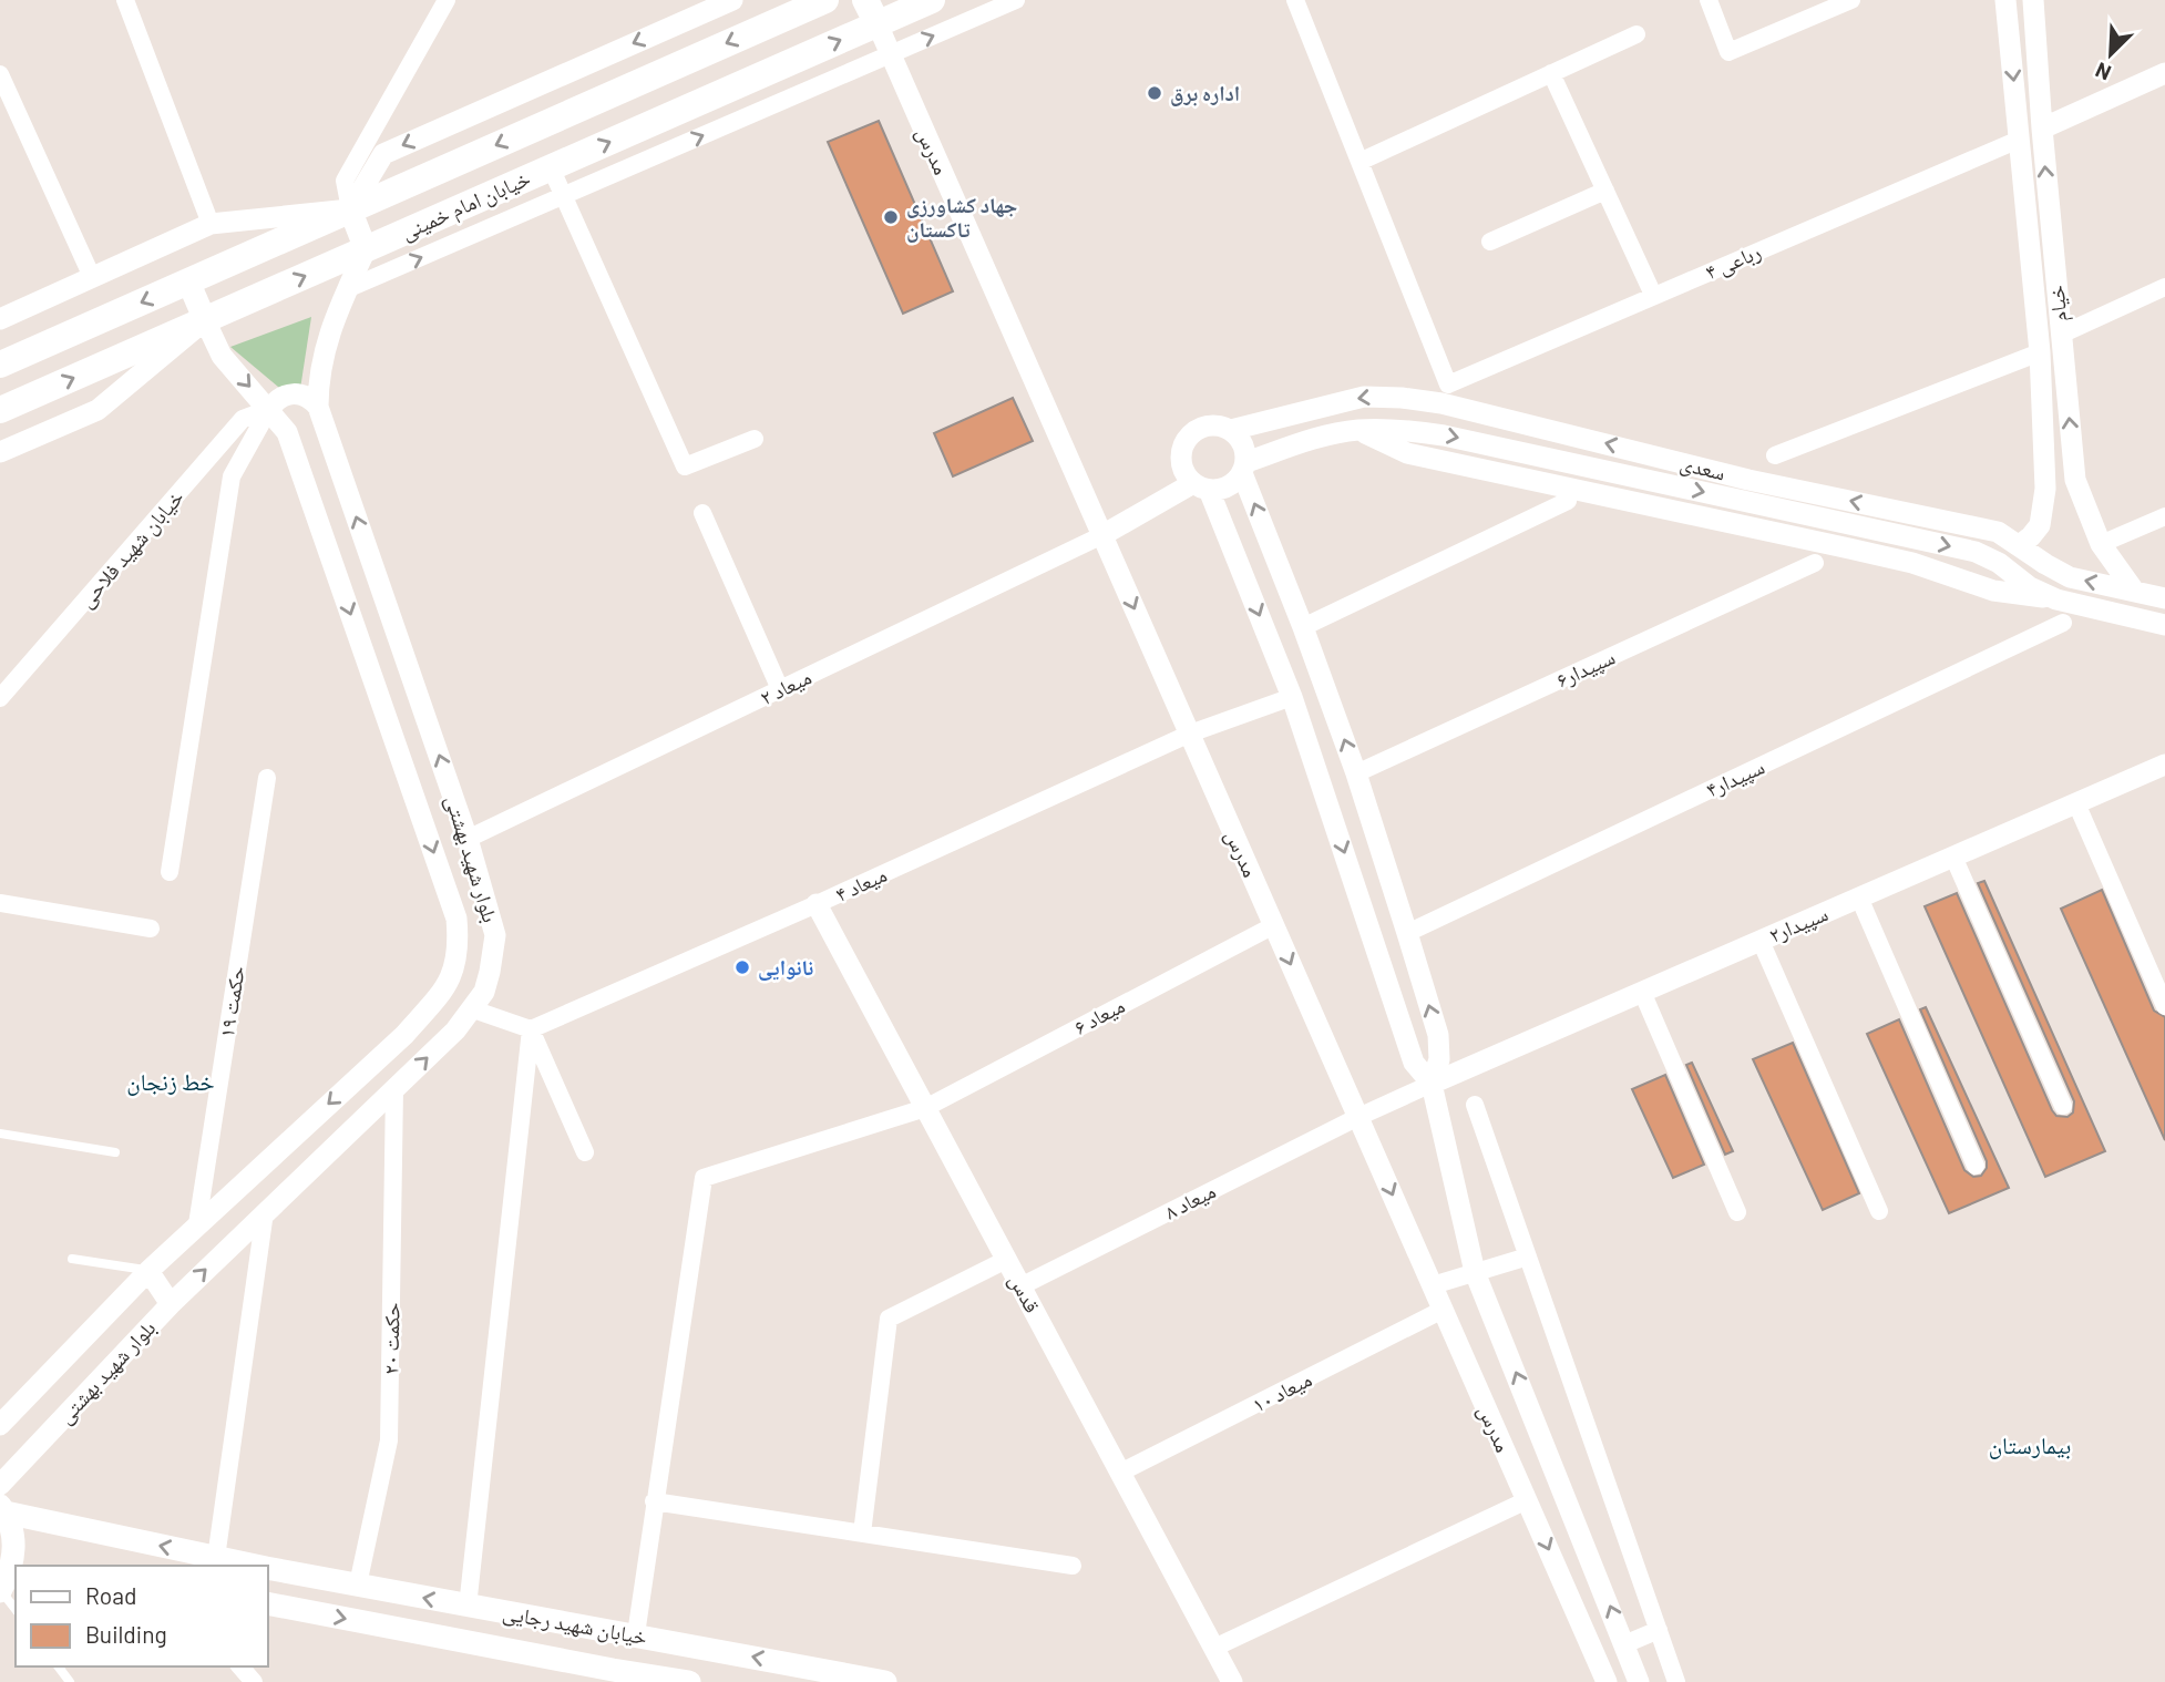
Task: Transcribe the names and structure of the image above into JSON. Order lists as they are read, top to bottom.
{
  "streets": {
    "main road": ["خیابان امام خمینی", "خیابان شهید رجایی"],
    "street": [
      "مدرس",
      "رباعی ۴",
      "خیام",
      "سعدی",
      "خیابان شهید فلاحی",
      "سپیدار۶",
      "میعاد ۲",
      "سپیدار۴",
      "بلوار شهید بهشتی",
      "میعاد ۴",
      "سپیدار۲",
      "حکمت ۱۹",
      "میعاد ۶",
      "میعاد ۸",
      "قدس",
      "حکمت ۲۰",
      "میعاد ۱۰"
    ]
  },
  "crossings": [
    ["مدرس", "خیابان امام خمینی"],
    ["مدرس", "میعاد ۲"],
    ["مدرس", "میعاد ۴"],
    ["مدرس", "سپیدار۲"],
    ["مدرس", "میعاد ۶"],
    ["مدرس", "میعاد ۸"],
    ["مدرس", "میعاد ۱۰"],
    ["خیابان امام خمینی", "بلوار شهید بهشتی"],
    ["رباعی ۴", "خیام"],
    ["خیام", "سعدی"],
    ["خیابان شهید فلاحی", "بلوار شهید بهشتی"],
    ["میعاد ۲", "بلوار شهید بهشتی"],
    ["بلوار شهید بهشتی", "حکمت ۱۹"],
    ["بلوار شهید بهشتی", "حکمت ۲۰"],
    ["میعاد ۴", "قدس"],
    ["سپیدار۲", "میعاد ۸"],
    ["میعاد ۶", "قدس"],
    ["میعاد ۸", "قدس"],
    ["قدس", "میعاد ۱۰"],
    ["حکمت ۲۰", "خیابان شهید رجایی"]
  ],
  "districts": ["خط زنجان", "بیمارستان"],
  "places": ["اداره برق", "جهاد کشاورزی تاکستان", "نانوایی"],
  "legend": ["Road", "Building"],
  "north": "bottom left"
}
